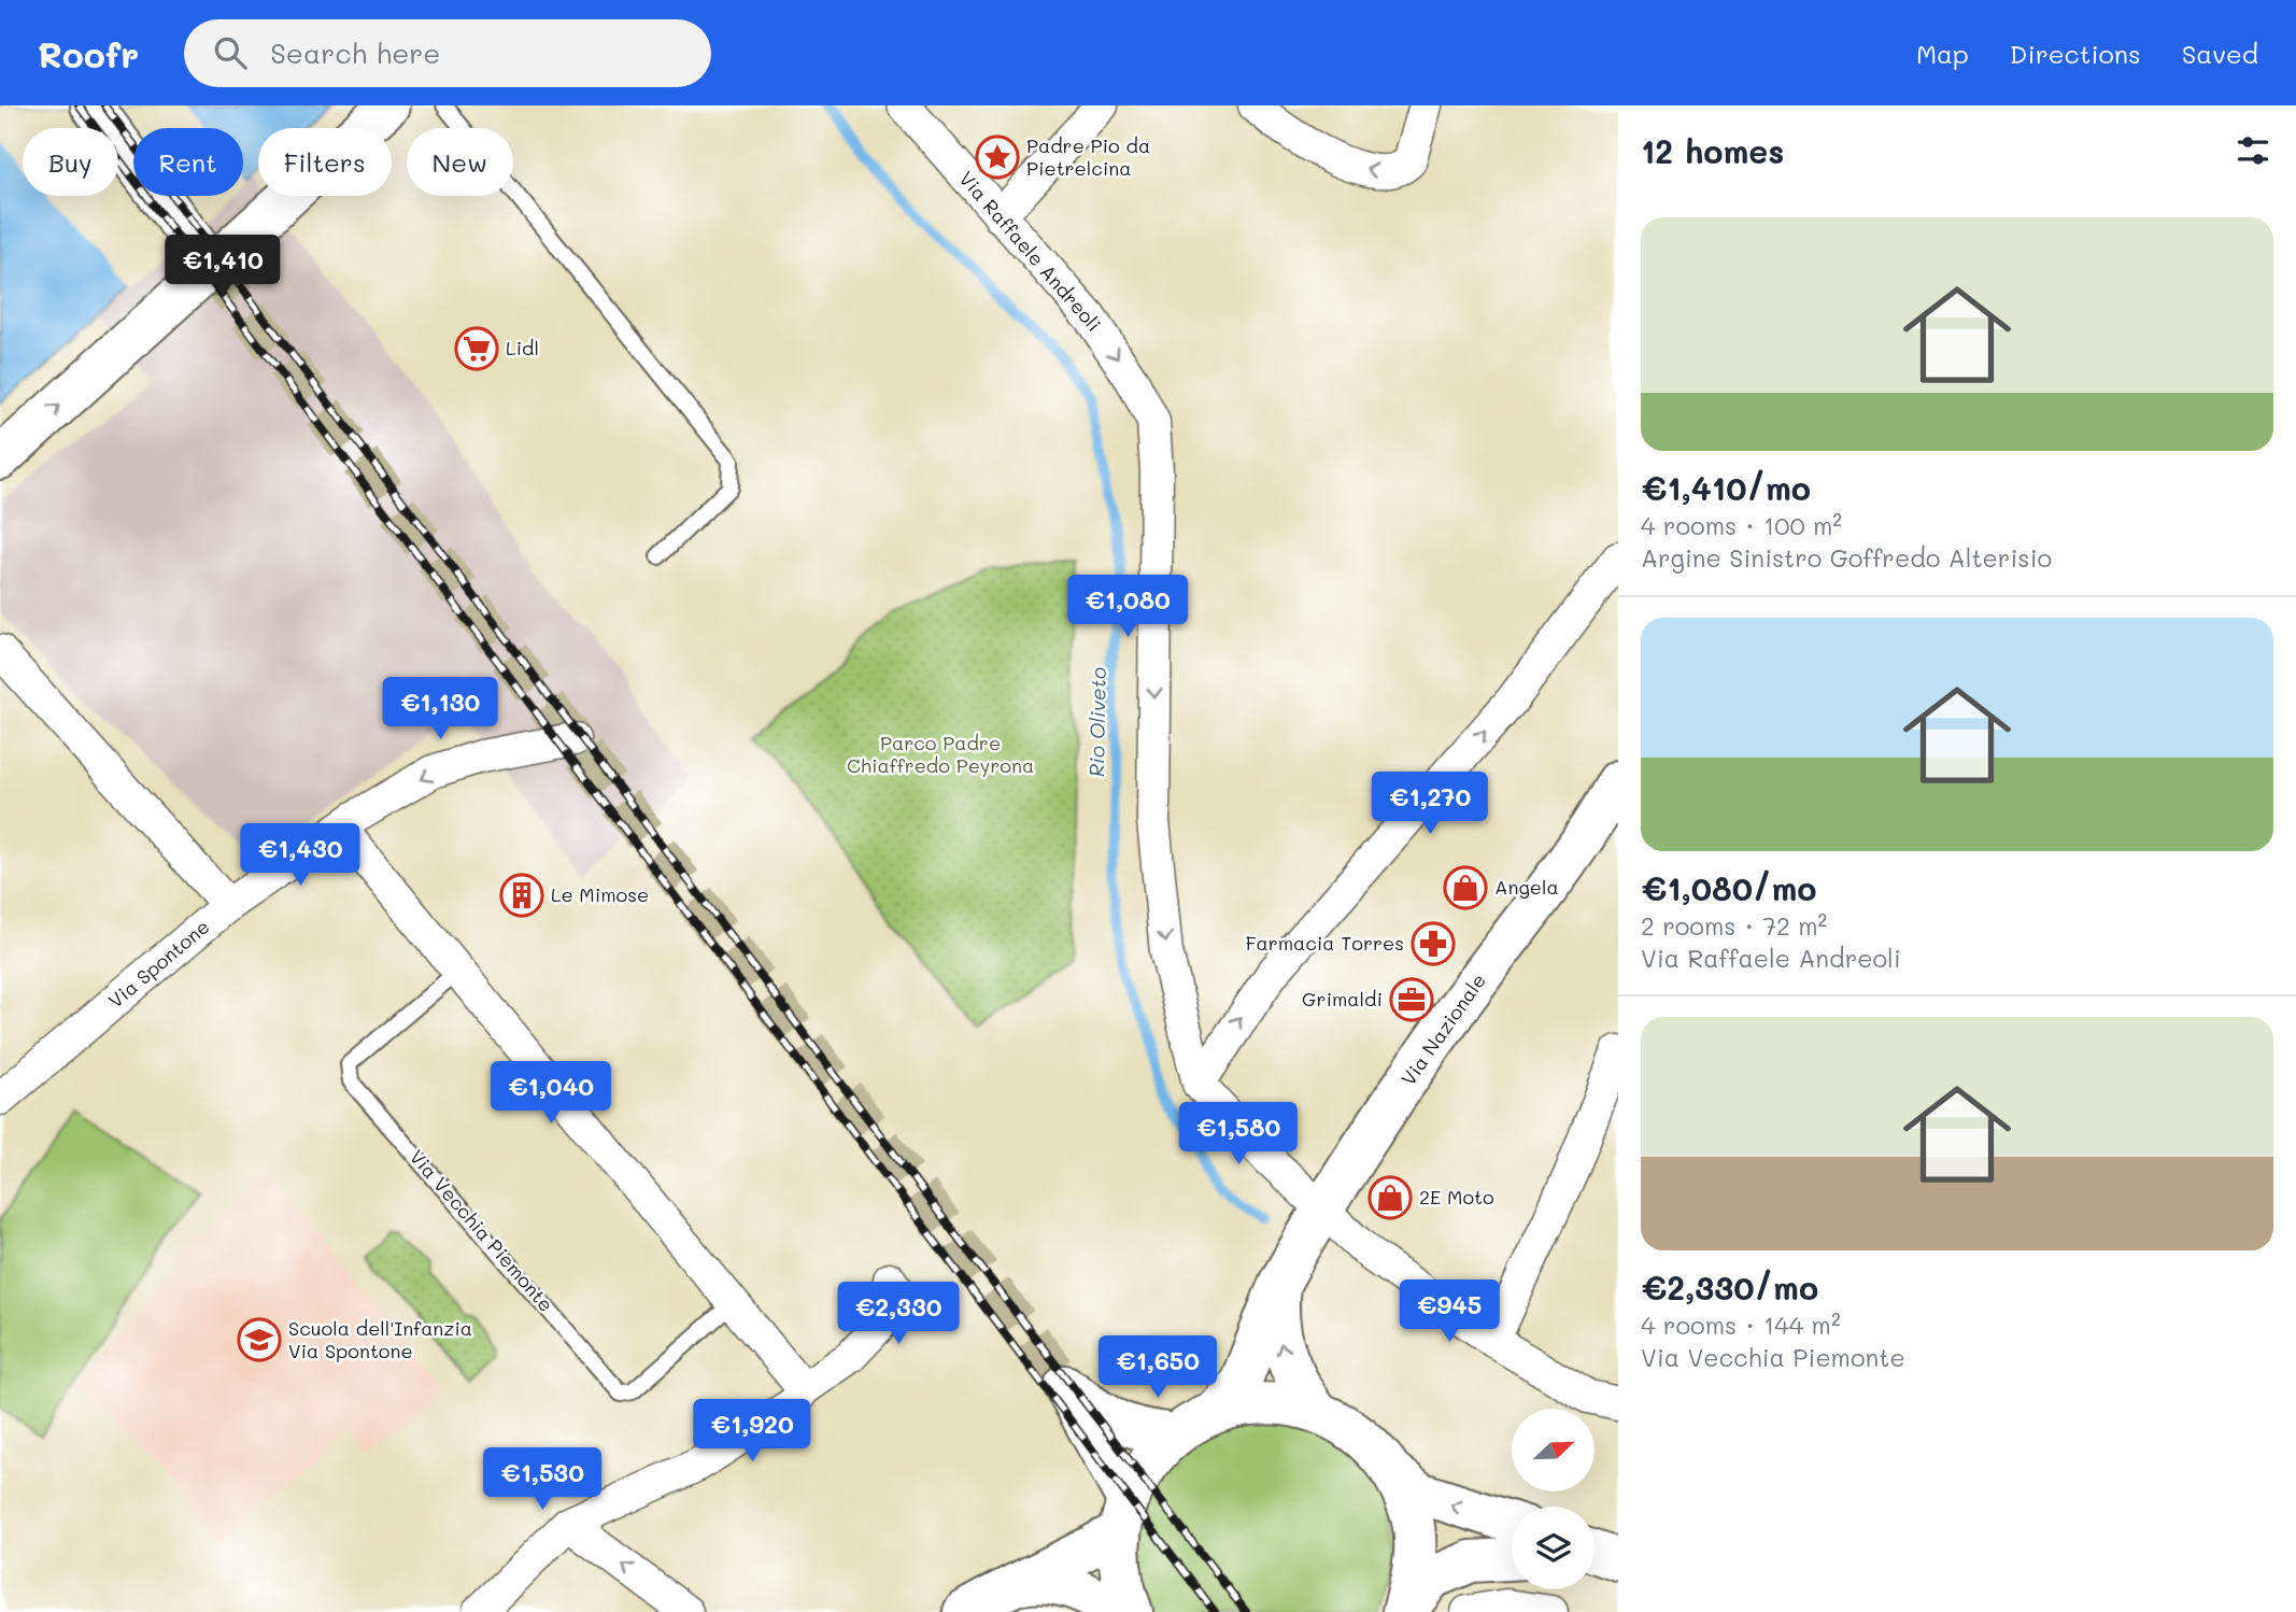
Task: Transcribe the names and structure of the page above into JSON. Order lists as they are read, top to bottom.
{
  "streets": {
    "main road": ["Via Nazionale"],
    "street": ["Via Raffaele Andreoli", "Via Spontone"],
    "lane": ["Via Vecchia Piemonte"]
  },
  "one_way": ["Via Raffaele Andreoli", "Via Spontone"],
  "water": ["Rio Oliveto"],
  "parks": ["Parco Padre Chiaffredo Peyrona"],
  "places": {
    "place": ["Padre Pio da Pietrelcina"],
    "supermarket": ["Lidl"],
    "shop": ["Angela", "2E Moto"],
    "building": ["Le Mimose"],
    "pharmacy": ["Farmacia Torres"],
    "office": ["Grimaldi"],
    "school or university": ["Scuola dell'Infanzia Via Spontone"]
  },
  "north": "top right",
  "page": {
    "header": "Roofr",
    "search": "Search here",
    "nav": ["Map", "Directions", "Saved"],
    "heading": "12 homes",
    "chip": [
      "Buy",
      "Rent",
      "Filters",
      "New"
    ],
    "list": [
      {
        "name": "€1,410/mo",
        "note": "4 rooms · 100 m² · Argine Sinistro Goffredo Alterisio"
      },
      {
        "name": "€1,080/mo",
        "note": "2 rooms · 72 m² · Via Raffaele Andreoli"
      },
      {
        "name": "€2,330/mo",
        "note": "4 rooms · 144 m² · Via Vecchia Piemonte"
      }
    ],
    "price": [
      "€1,410",
      "€1,080",
      "€1,130",
      "€1,270",
      "€1,430",
      "€1,040",
      "€1,580",
      "€945",
      "€2,330",
      "€1,650",
      "€1,920",
      "€1,530"
    ]
  }
}
